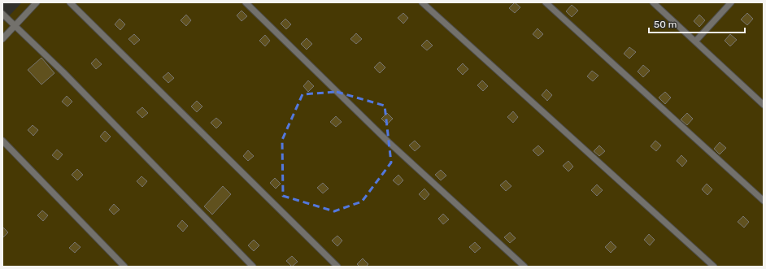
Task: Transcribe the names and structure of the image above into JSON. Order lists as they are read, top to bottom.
{
  "scale_bar": "50 m"
}
